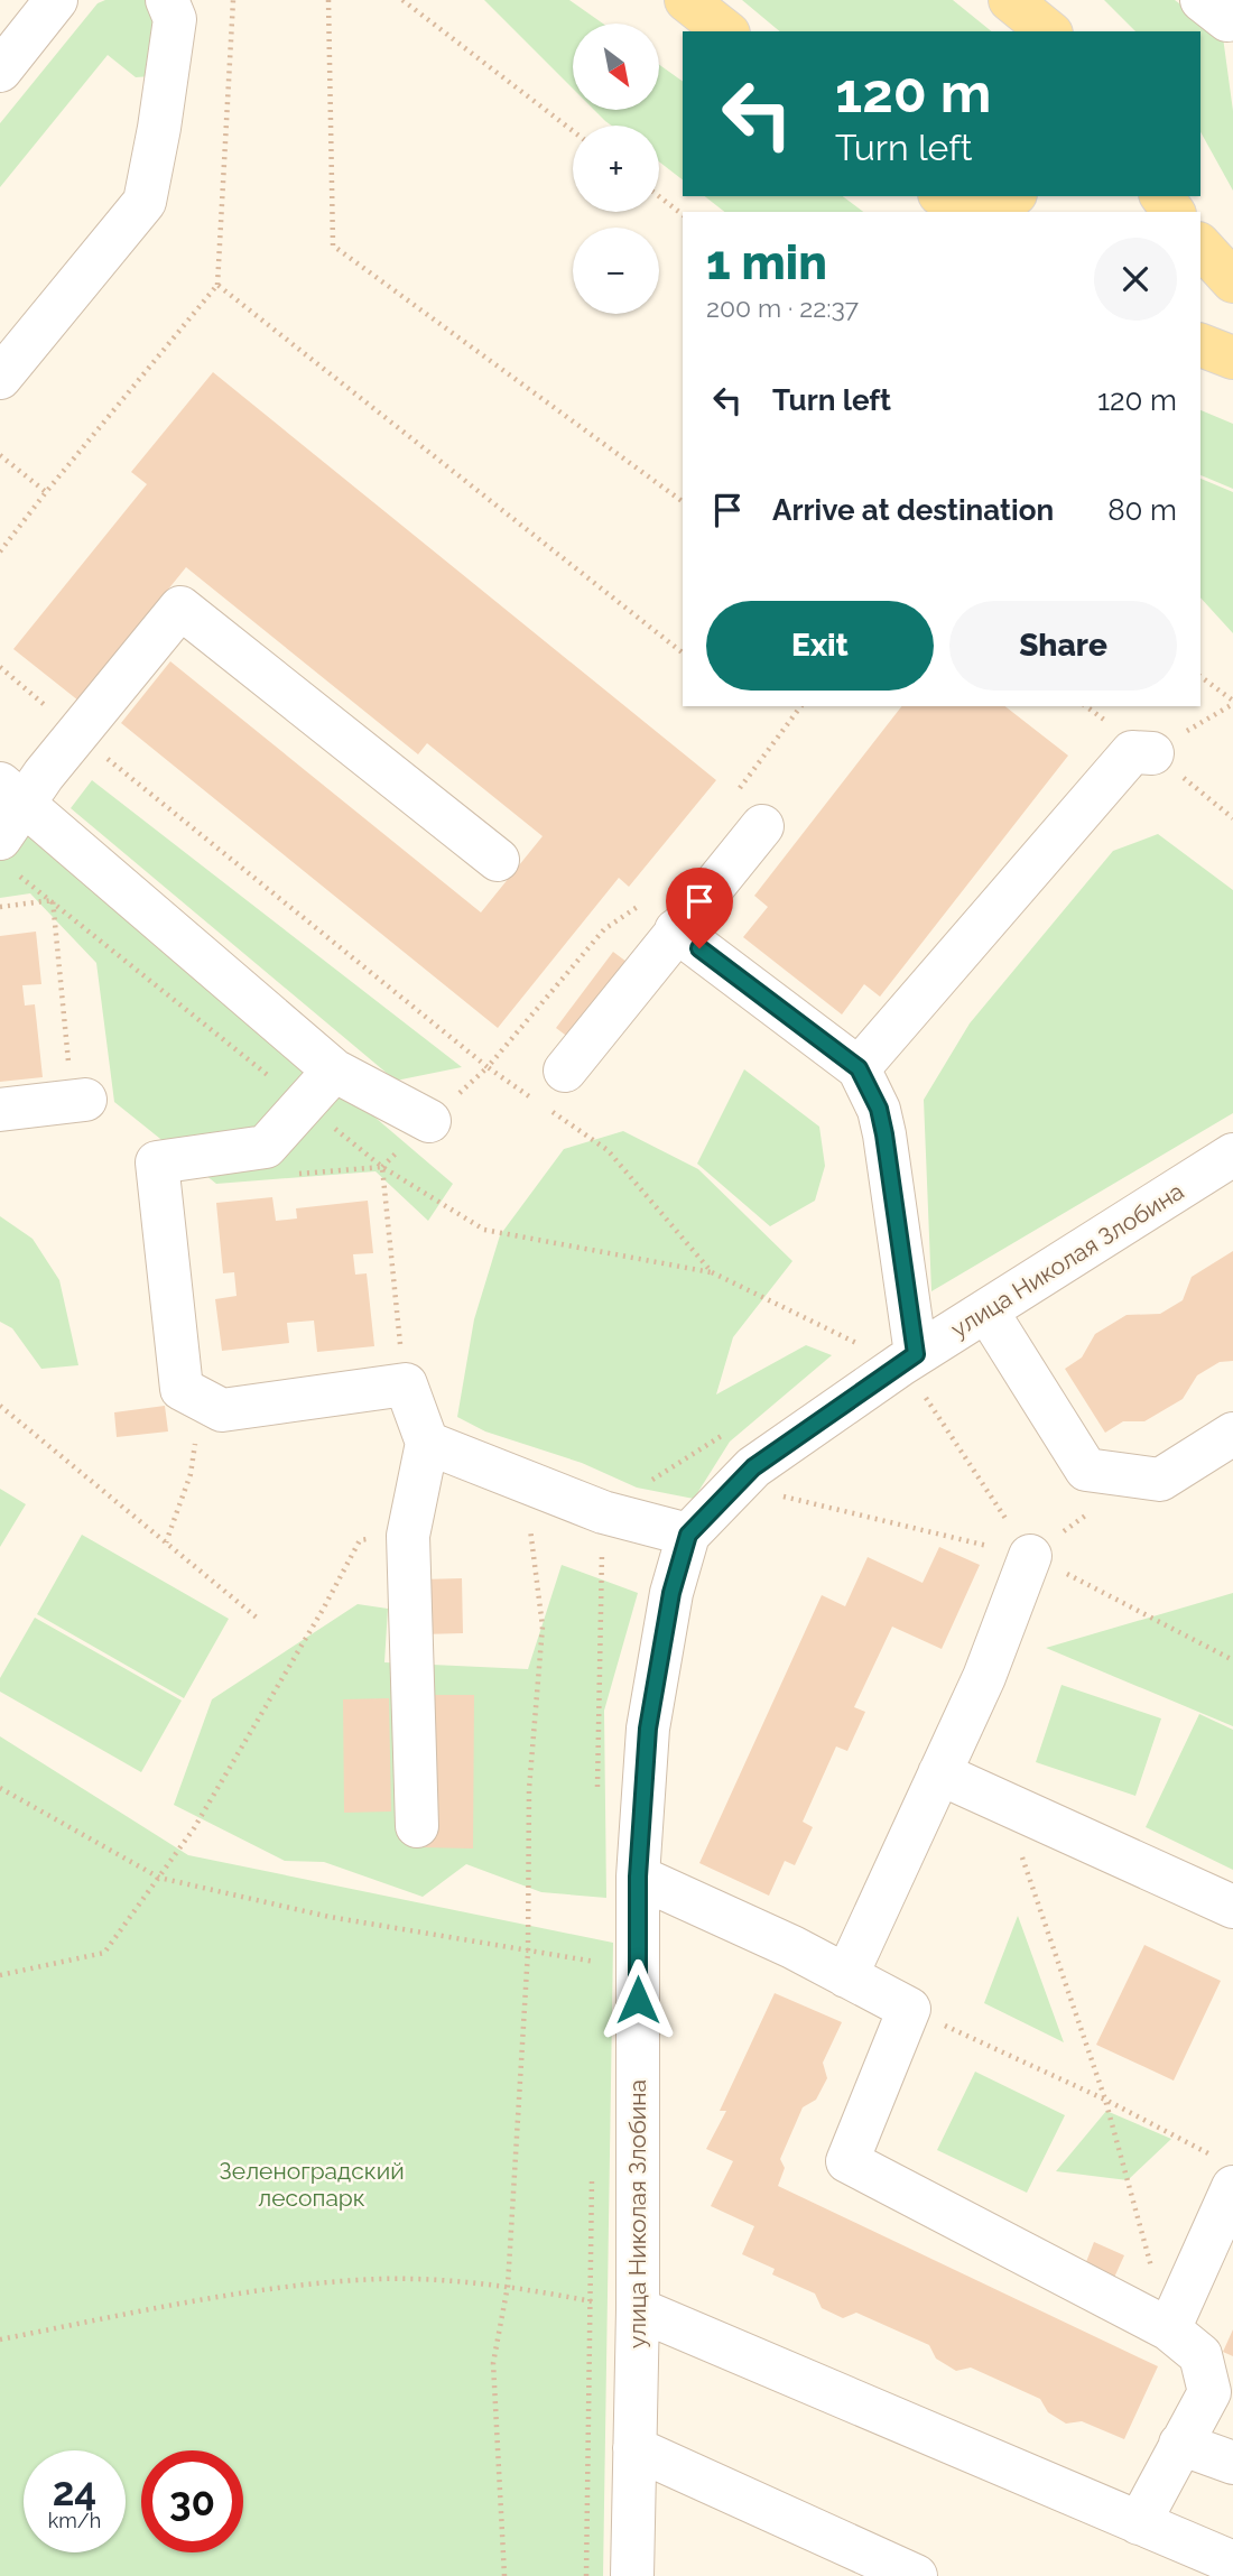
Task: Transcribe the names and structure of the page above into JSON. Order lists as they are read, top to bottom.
{
  "streets": {
    "street": ["улица Николая Злобина"]
  },
  "parks": ["Зеленоградский лесопарк"],
  "north": "bottom right",
  "page": {
    "map_buttons": ["+", "−"],
    "turn": ["120 m", "Turn left"],
    "heading": ["1 min", "200 m · 22:37"],
    "list": [
      {
        "name": "Turn left",
        "value": "120 m"
      },
      {
        "name": "Arrive at destination",
        "value": "80 m"
      }
    ],
    "buttons": ["Exit", "Share"],
    "speed": "24 km/h",
    "limit": "30"
  }
}
